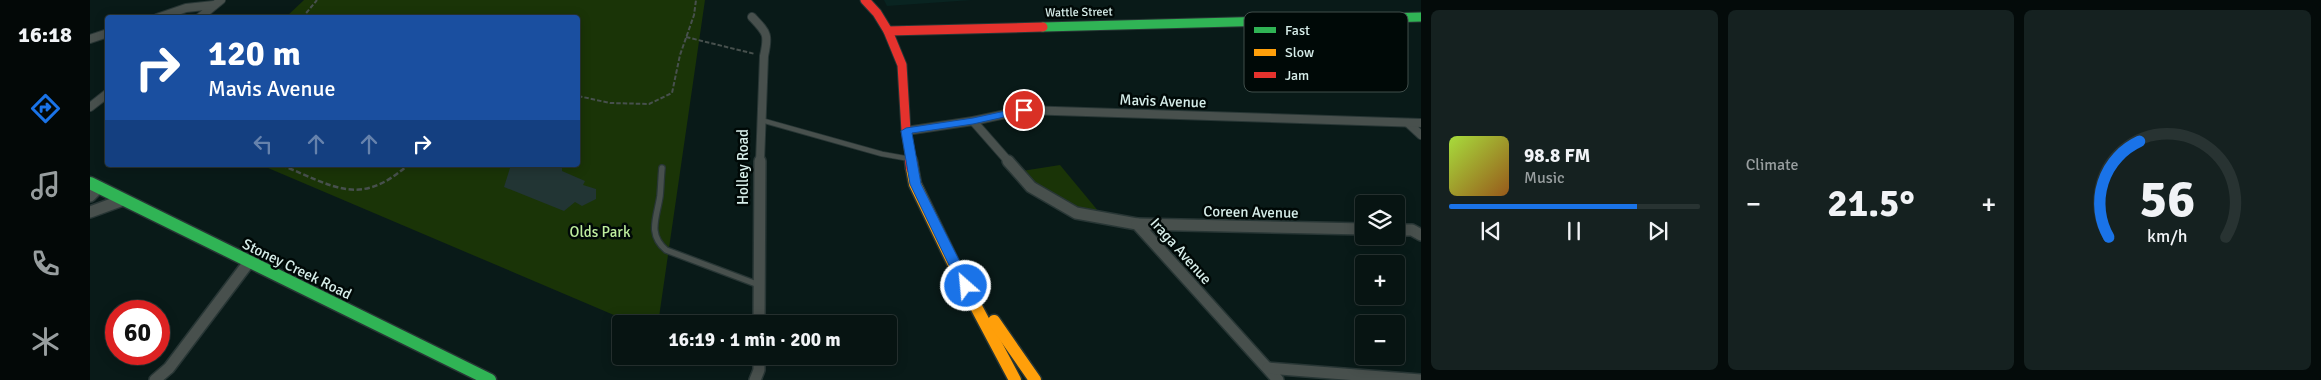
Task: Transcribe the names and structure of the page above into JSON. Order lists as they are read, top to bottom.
{
  "streets": {
    "main road": ["Wattle Street", "Stoney Creek Road"],
    "street": [
      "Mavis Avenue",
      "Holley Road",
      "Coreen Avenue",
      "Iraga Avenue"
    ]
  },
  "crossings": [
    ["Mavis Avenue", "Iraga Avenue"],
    ["Coreen Avenue", "Iraga Avenue"]
  ],
  "parks": ["Olds Park"],
  "legend": ["Fast", "Slow", "Jam"],
  "page": {
    "tabs": "16:18",
    "tile": "Climate",
    "turn": ["120 m", "Mavis Avenue"],
    "song": ["98.8 FM", "Music"],
    "heat": ["−", "21.5°", "+"],
    "map_buttons": ["+", "−"],
    "limit": "60",
    "trip": "16:19 · 1 min · 200 m",
    "gauge": ["56", "km/h"]
  }
}
